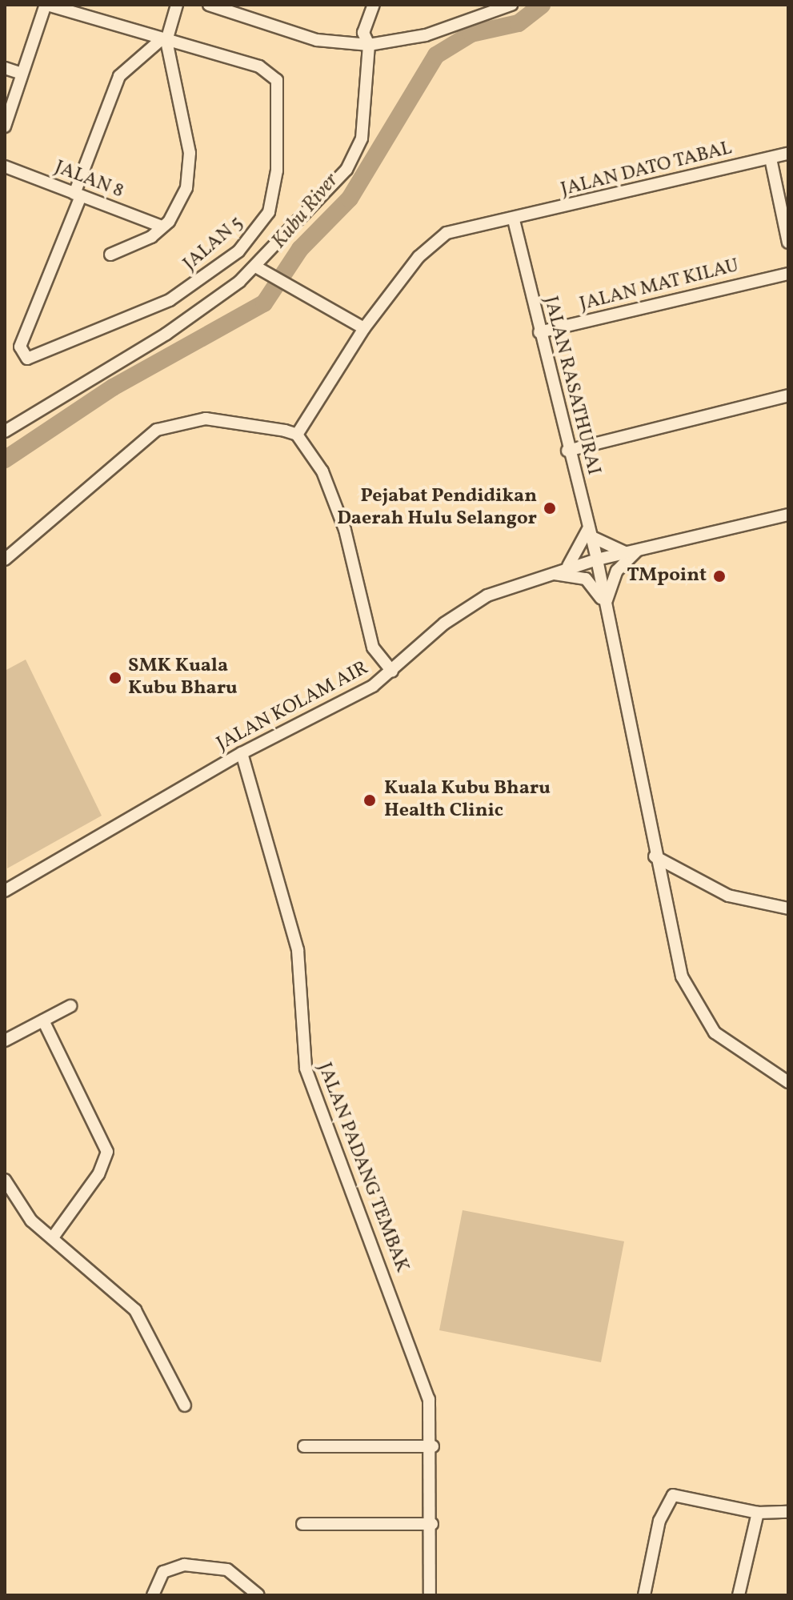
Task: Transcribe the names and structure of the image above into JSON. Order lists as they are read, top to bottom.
{
  "streets": {
    "street": [
      "JALAN DATO TABAL",
      "JALAN 8",
      "JALAN 5",
      "JALAN MAT KILAU",
      "JALAN RASATHURAI",
      "JALAN KOLAM AIR",
      "JALAN PADANG TEMBAK"
    ]
  },
  "crossings": [
    ["JALAN DATO TABAL", "JALAN RASATHURAI"],
    ["JALAN 8", "JALAN 5"],
    ["JALAN MAT KILAU", "JALAN RASATHURAI"],
    ["JALAN RASATHURAI", "JALAN KOLAM AIR"],
    ["JALAN KOLAM AIR", "JALAN PADANG TEMBAK"]
  ],
  "water": ["Kubu River"],
  "places": [
    "Pejabat Pendidikan Daerah Hulu Selangor",
    "TMpoint",
    "SMK Kuala Kubu Bharu",
    "Kuala Kubu Bharu Health Clinic"
  ]
}
